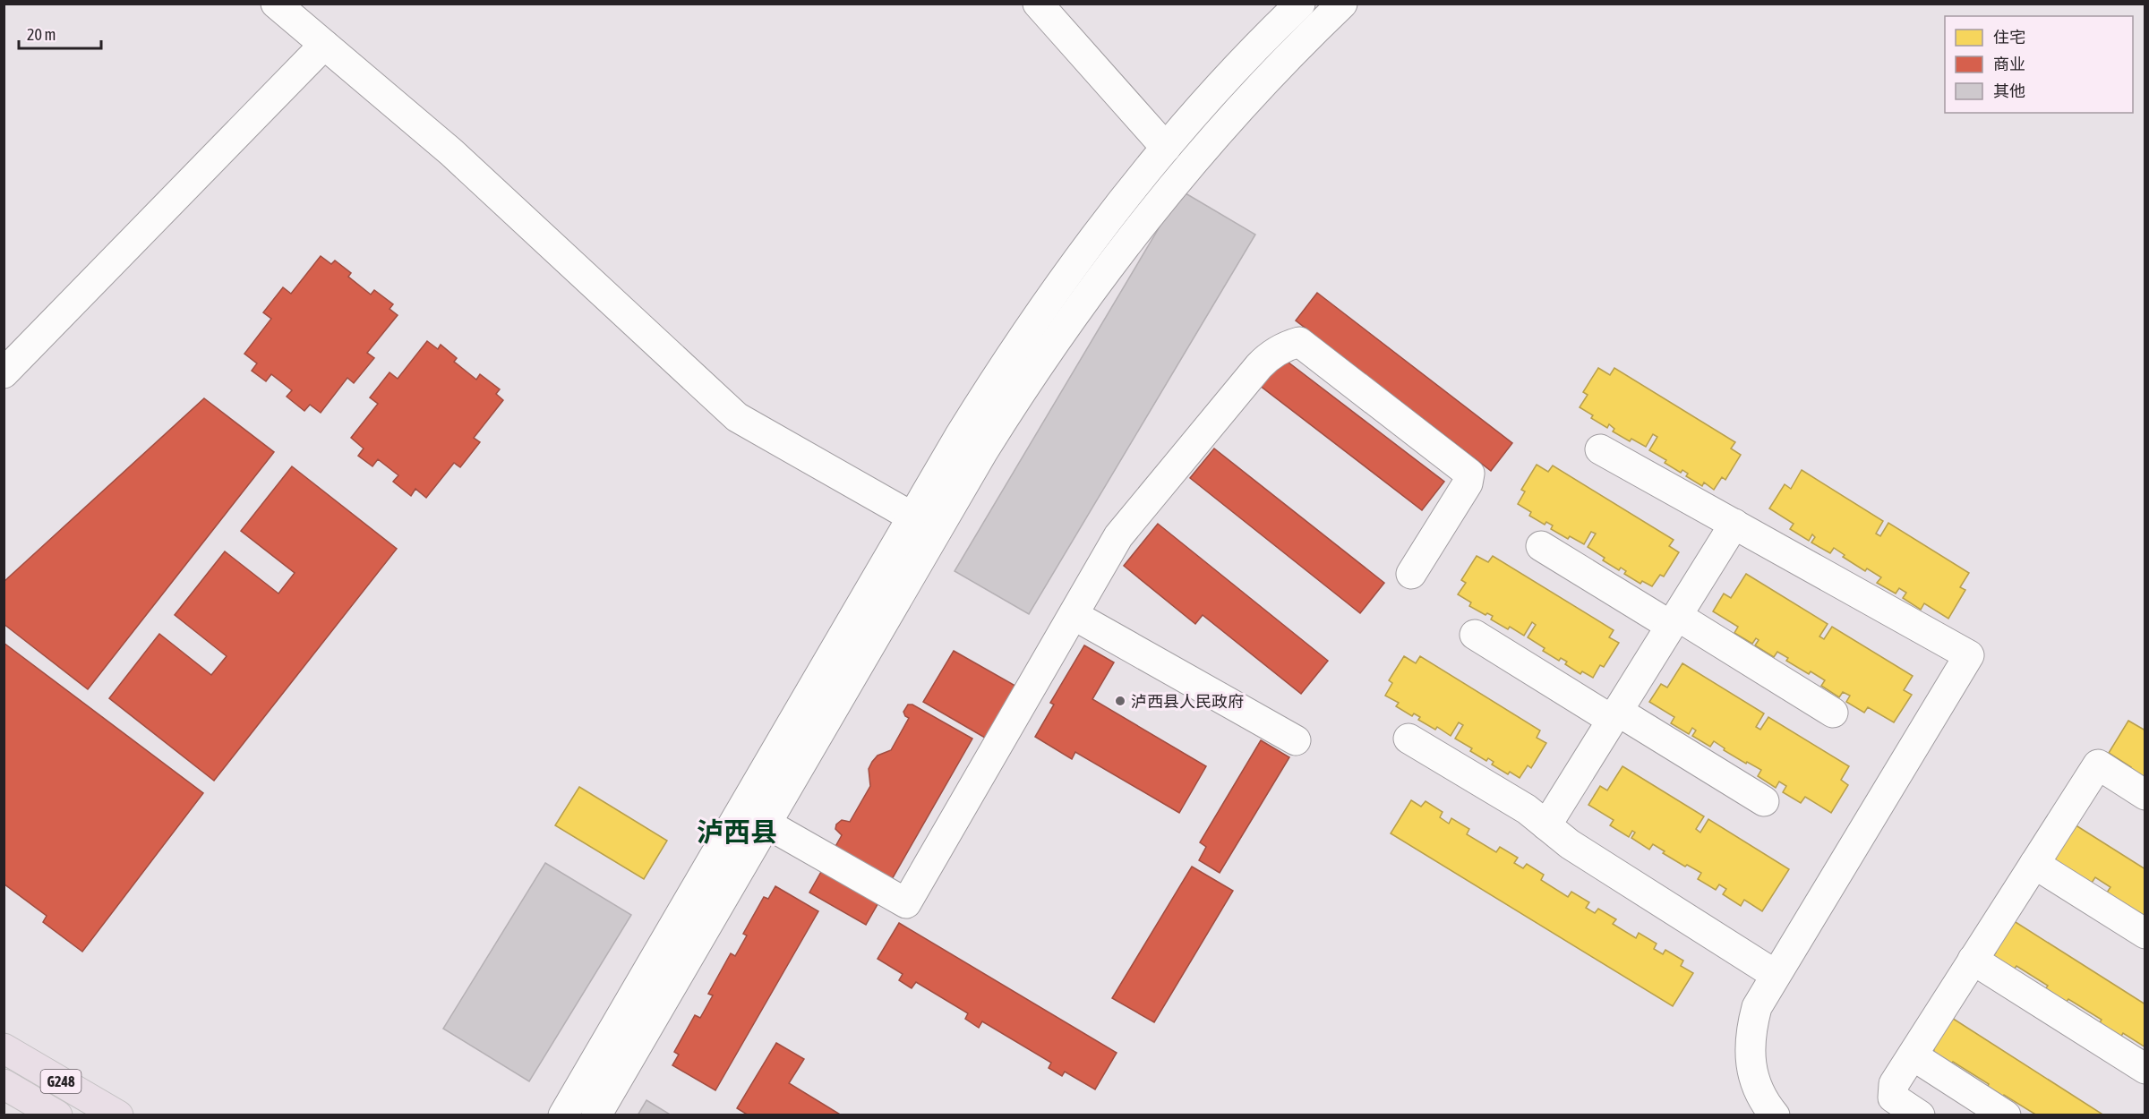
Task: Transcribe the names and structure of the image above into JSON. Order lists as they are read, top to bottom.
{
  "streets": {
    "highway": ["G248"]
  },
  "districts": ["泸西县"],
  "places": ["泸西县人民政府"],
  "legend": ["住宅", "商业", "其他"],
  "scale_bar": "20 m"
}
